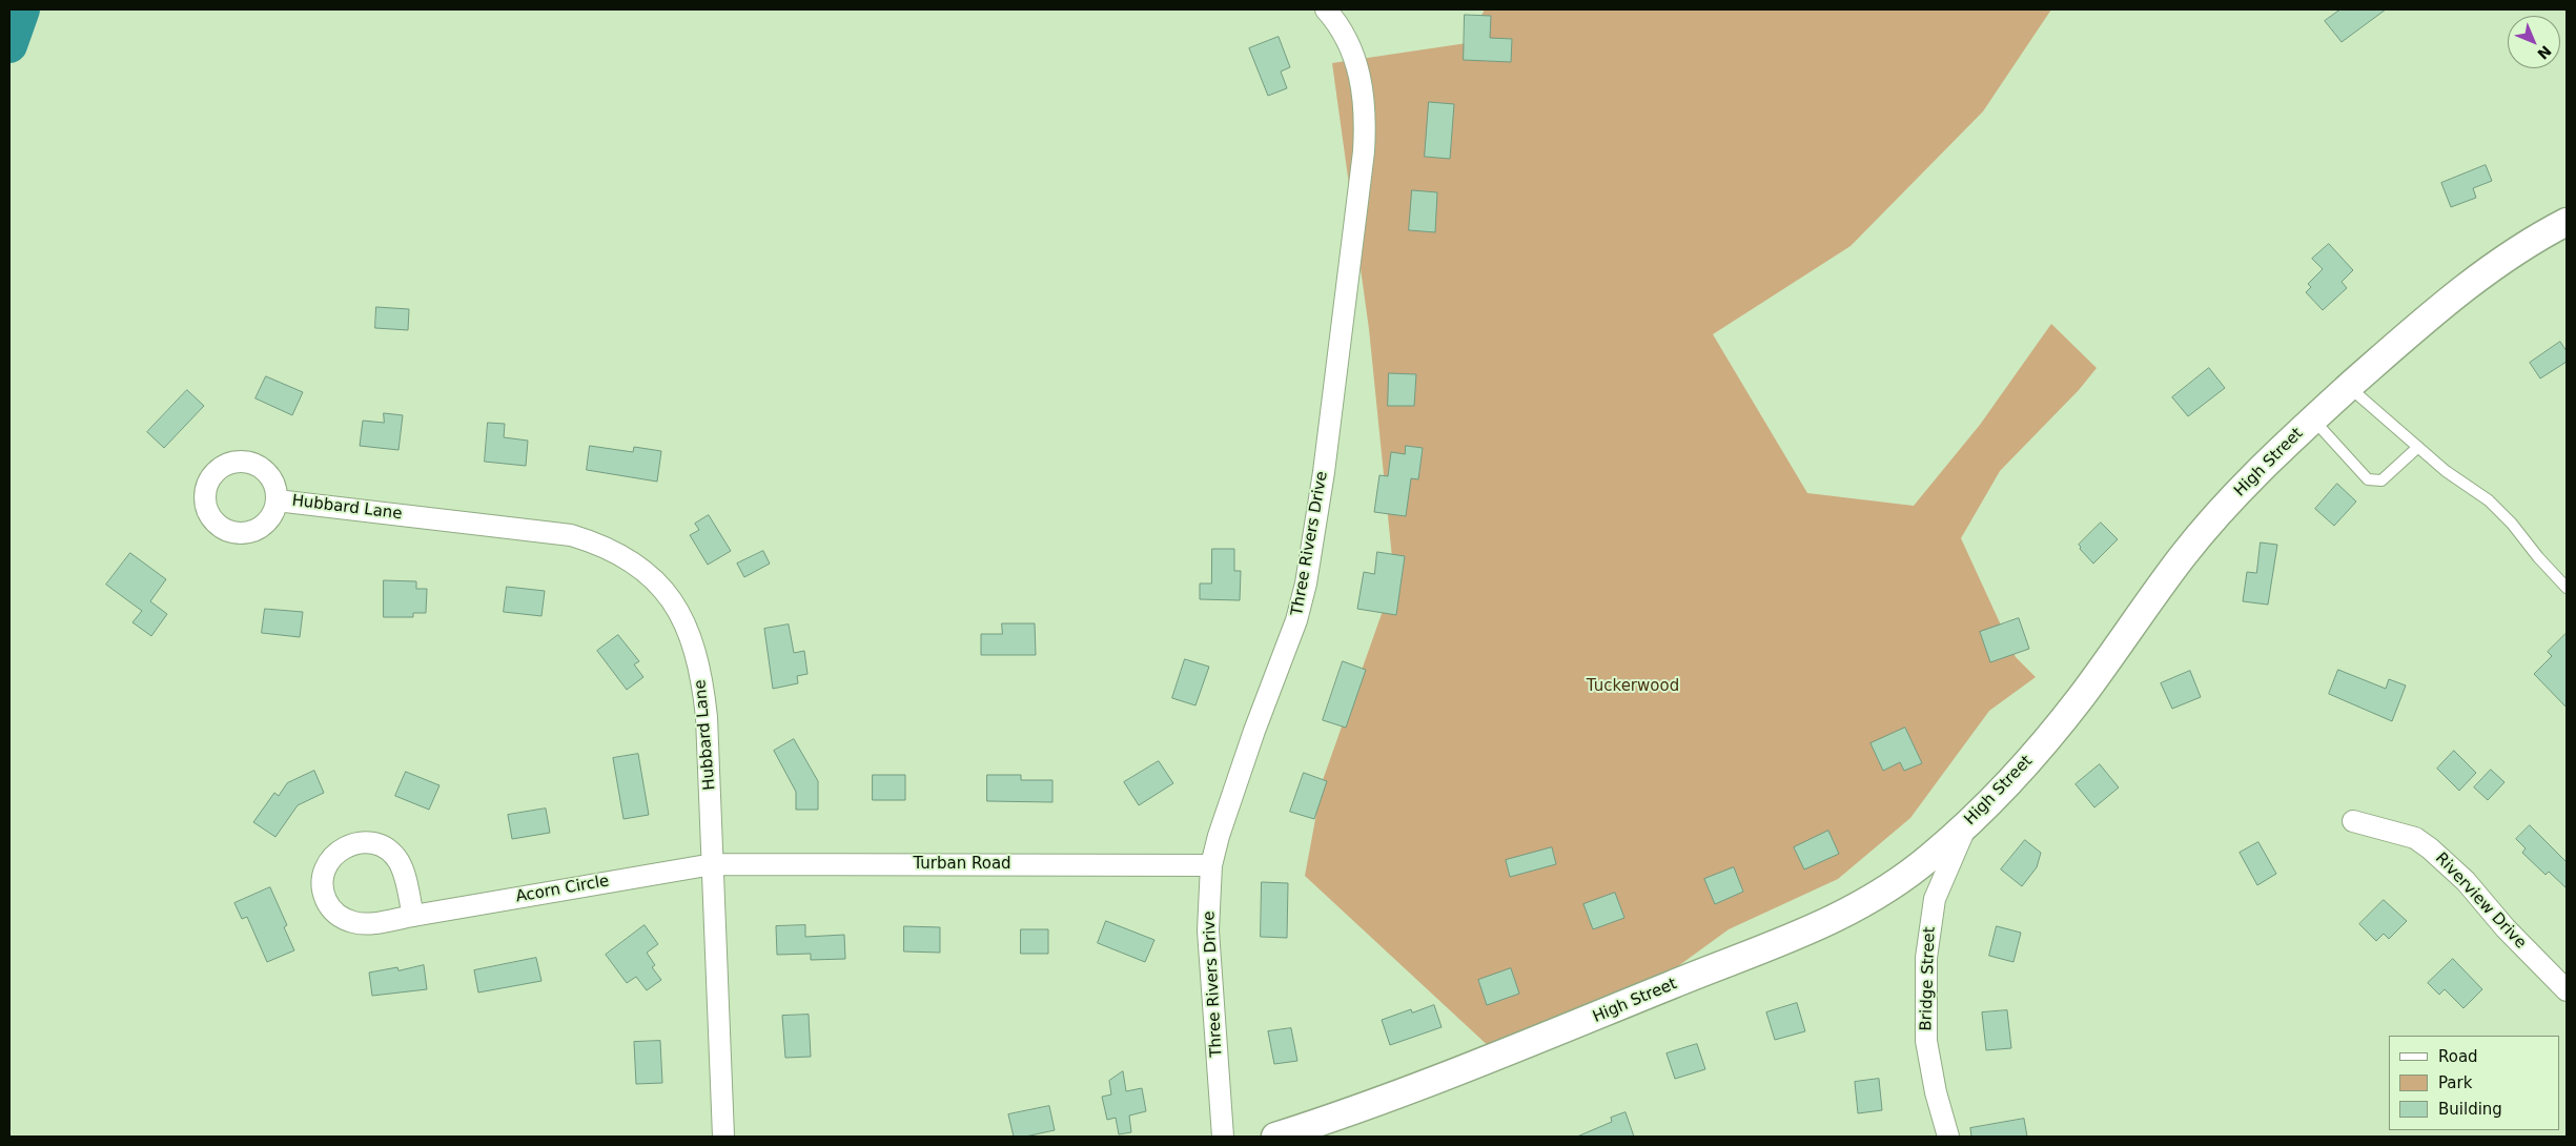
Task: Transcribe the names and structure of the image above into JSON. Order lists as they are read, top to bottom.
{
  "streets": {
    "street": [
      "High Street",
      "Hubbard Lane",
      "Three Rivers Drive",
      "Turban Road",
      "Acorn Circle",
      "Riverview Drive",
      "Bridge Street"
    ]
  },
  "crossings": [
    ["High Street", "Bridge Street"],
    ["Hubbard Lane", "Turban Road"],
    ["Hubbard Lane", "Acorn Circle"],
    ["Three Rivers Drive", "Turban Road"],
    ["Turban Road", "Acorn Circle"]
  ],
  "parks": ["Tuckerwood"],
  "legend": ["Road", "Park", "Building"],
  "north": "bottom right"
}
